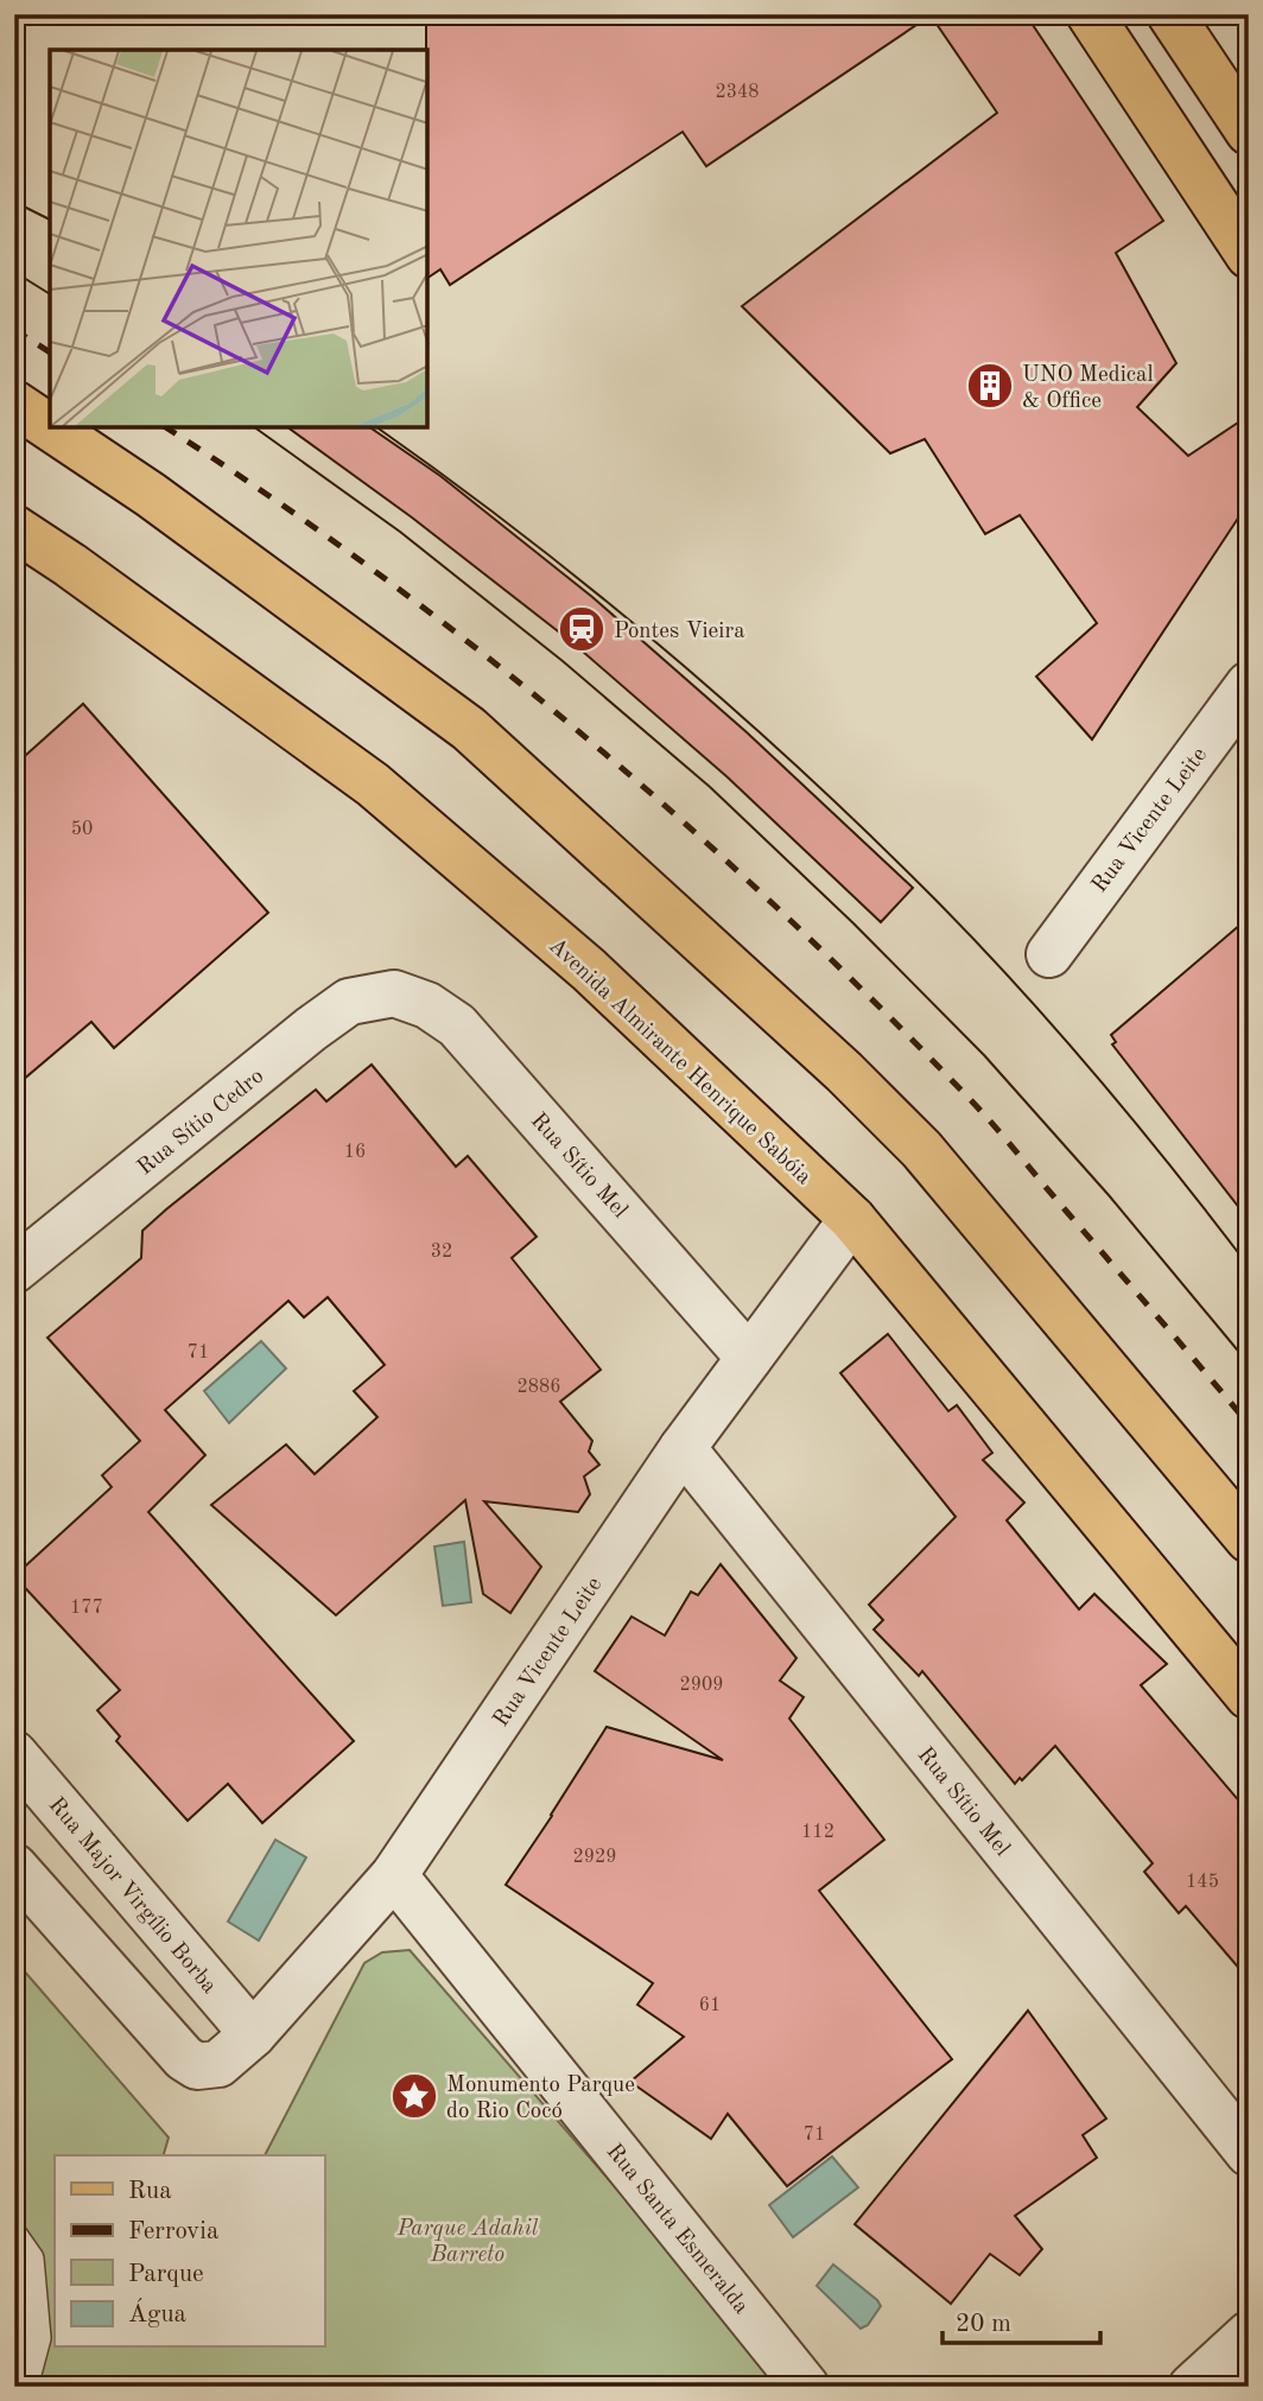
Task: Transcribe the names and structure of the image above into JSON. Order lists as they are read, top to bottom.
{
  "streets": {
    "main road": ["Avenida Almirante Henrique Sabóia"],
    "street": [
      "Rua Vicente Leite",
      "Rua Sítio Cedro",
      "Rua Sítio Mel",
      "Rua Major Virgílio Borba",
      "Rua Santa Esmeralda"
    ]
  },
  "crossings": [
    ["Rua Vicente Leite", "Avenida Almirante Henrique Sabóia"],
    ["Rua Vicente Leite", "Rua Sítio Mel"],
    ["Rua Vicente Leite", "Rua Major Virgílio Borba"],
    ["Rua Vicente Leite", "Rua Santa Esmeralda"],
    ["Rua Sítio Cedro", "Rua Sítio Mel"]
  ],
  "parks": ["Parque Adahil Barreto"],
  "places": {
    "building": ["UNO Medical & Office"],
    "station": ["Pontes Vieira"],
    "place": ["Monumento Parque do Rio Cocó"]
  },
  "house_numbers": [
    "2348",
    "50",
    "16",
    "32",
    "71",
    "2886",
    "177",
    "2909",
    "112",
    "2929",
    "145",
    "61",
    "71"
  ],
  "legend": [
    "Rua",
    "Ferrovia",
    "Parque",
    "Água"
  ],
  "scale_bar": "20 m"
}
